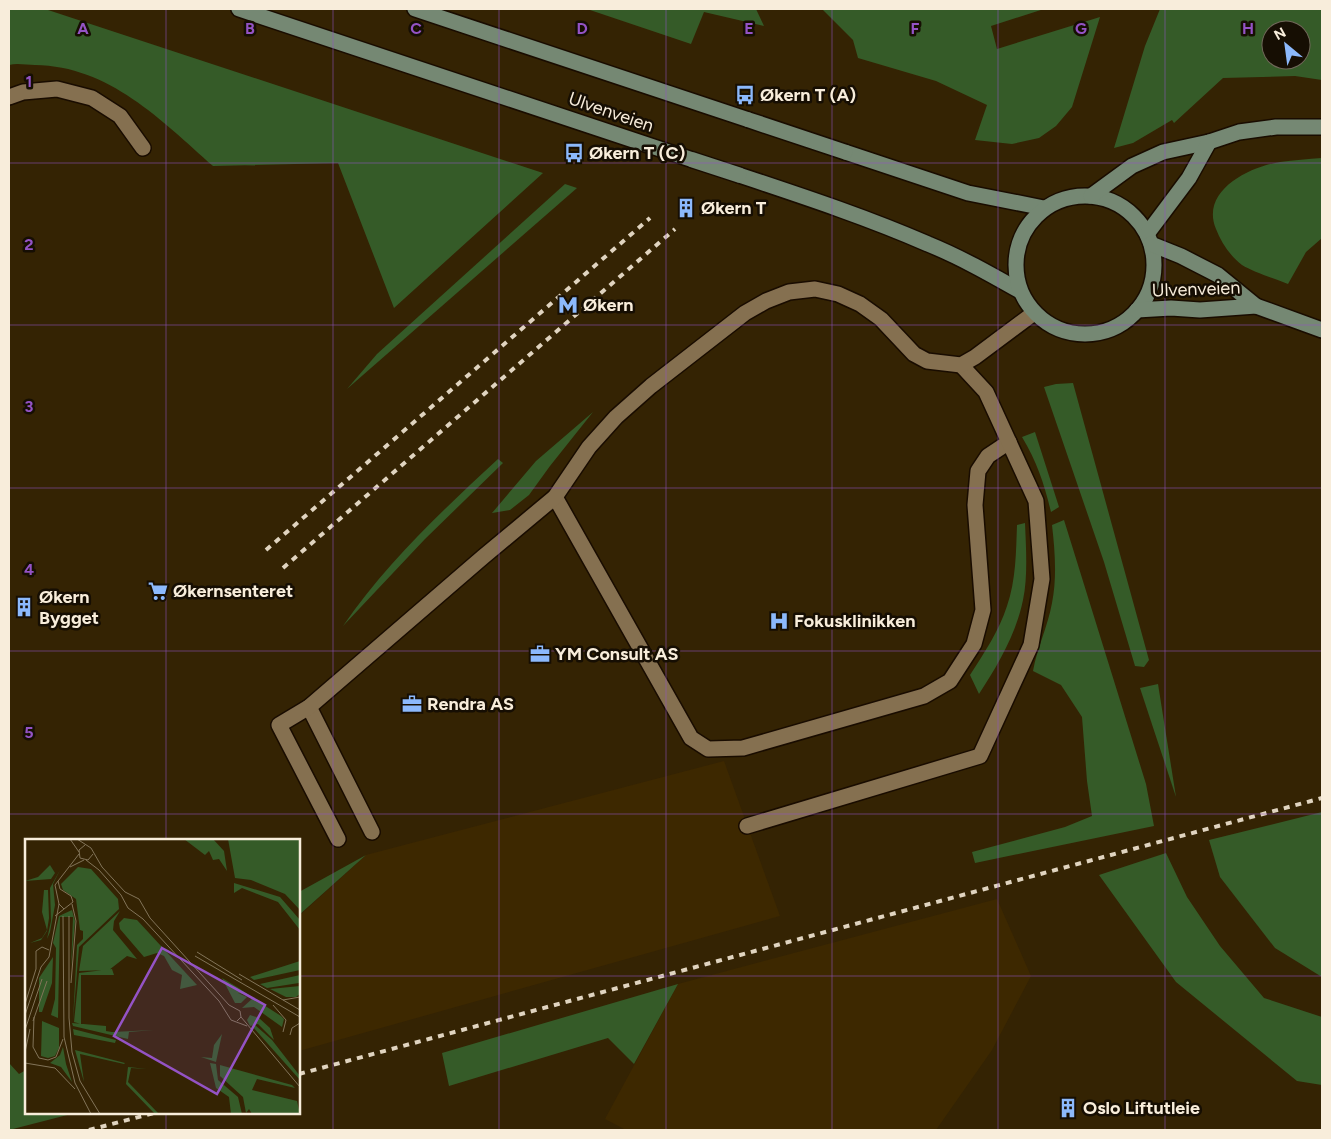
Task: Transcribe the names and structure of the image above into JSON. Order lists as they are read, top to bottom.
{
  "streets": {
    "main road": ["Ulvenveien"]
  },
  "places": {
    "bus stop": ["Økern T (A)", "Økern T (C)"],
    "building": ["Økern T", "Økern Bygget", "Oslo Liftutleie"],
    "metro station": ["Økern"],
    "supermarket": ["Økernsenteret"],
    "hospital": ["Fokusklinikken"],
    "office": ["YM Consult AS", "Rendra AS"]
  },
  "north": "top left",
  "grid": {
    "columns": [
      "A",
      "B",
      "C",
      "D",
      "E",
      "F",
      "G",
      "H"
    ],
    "rows": [
      "1",
      "2",
      "3",
      "4",
      "5"
    ]
  }
}
